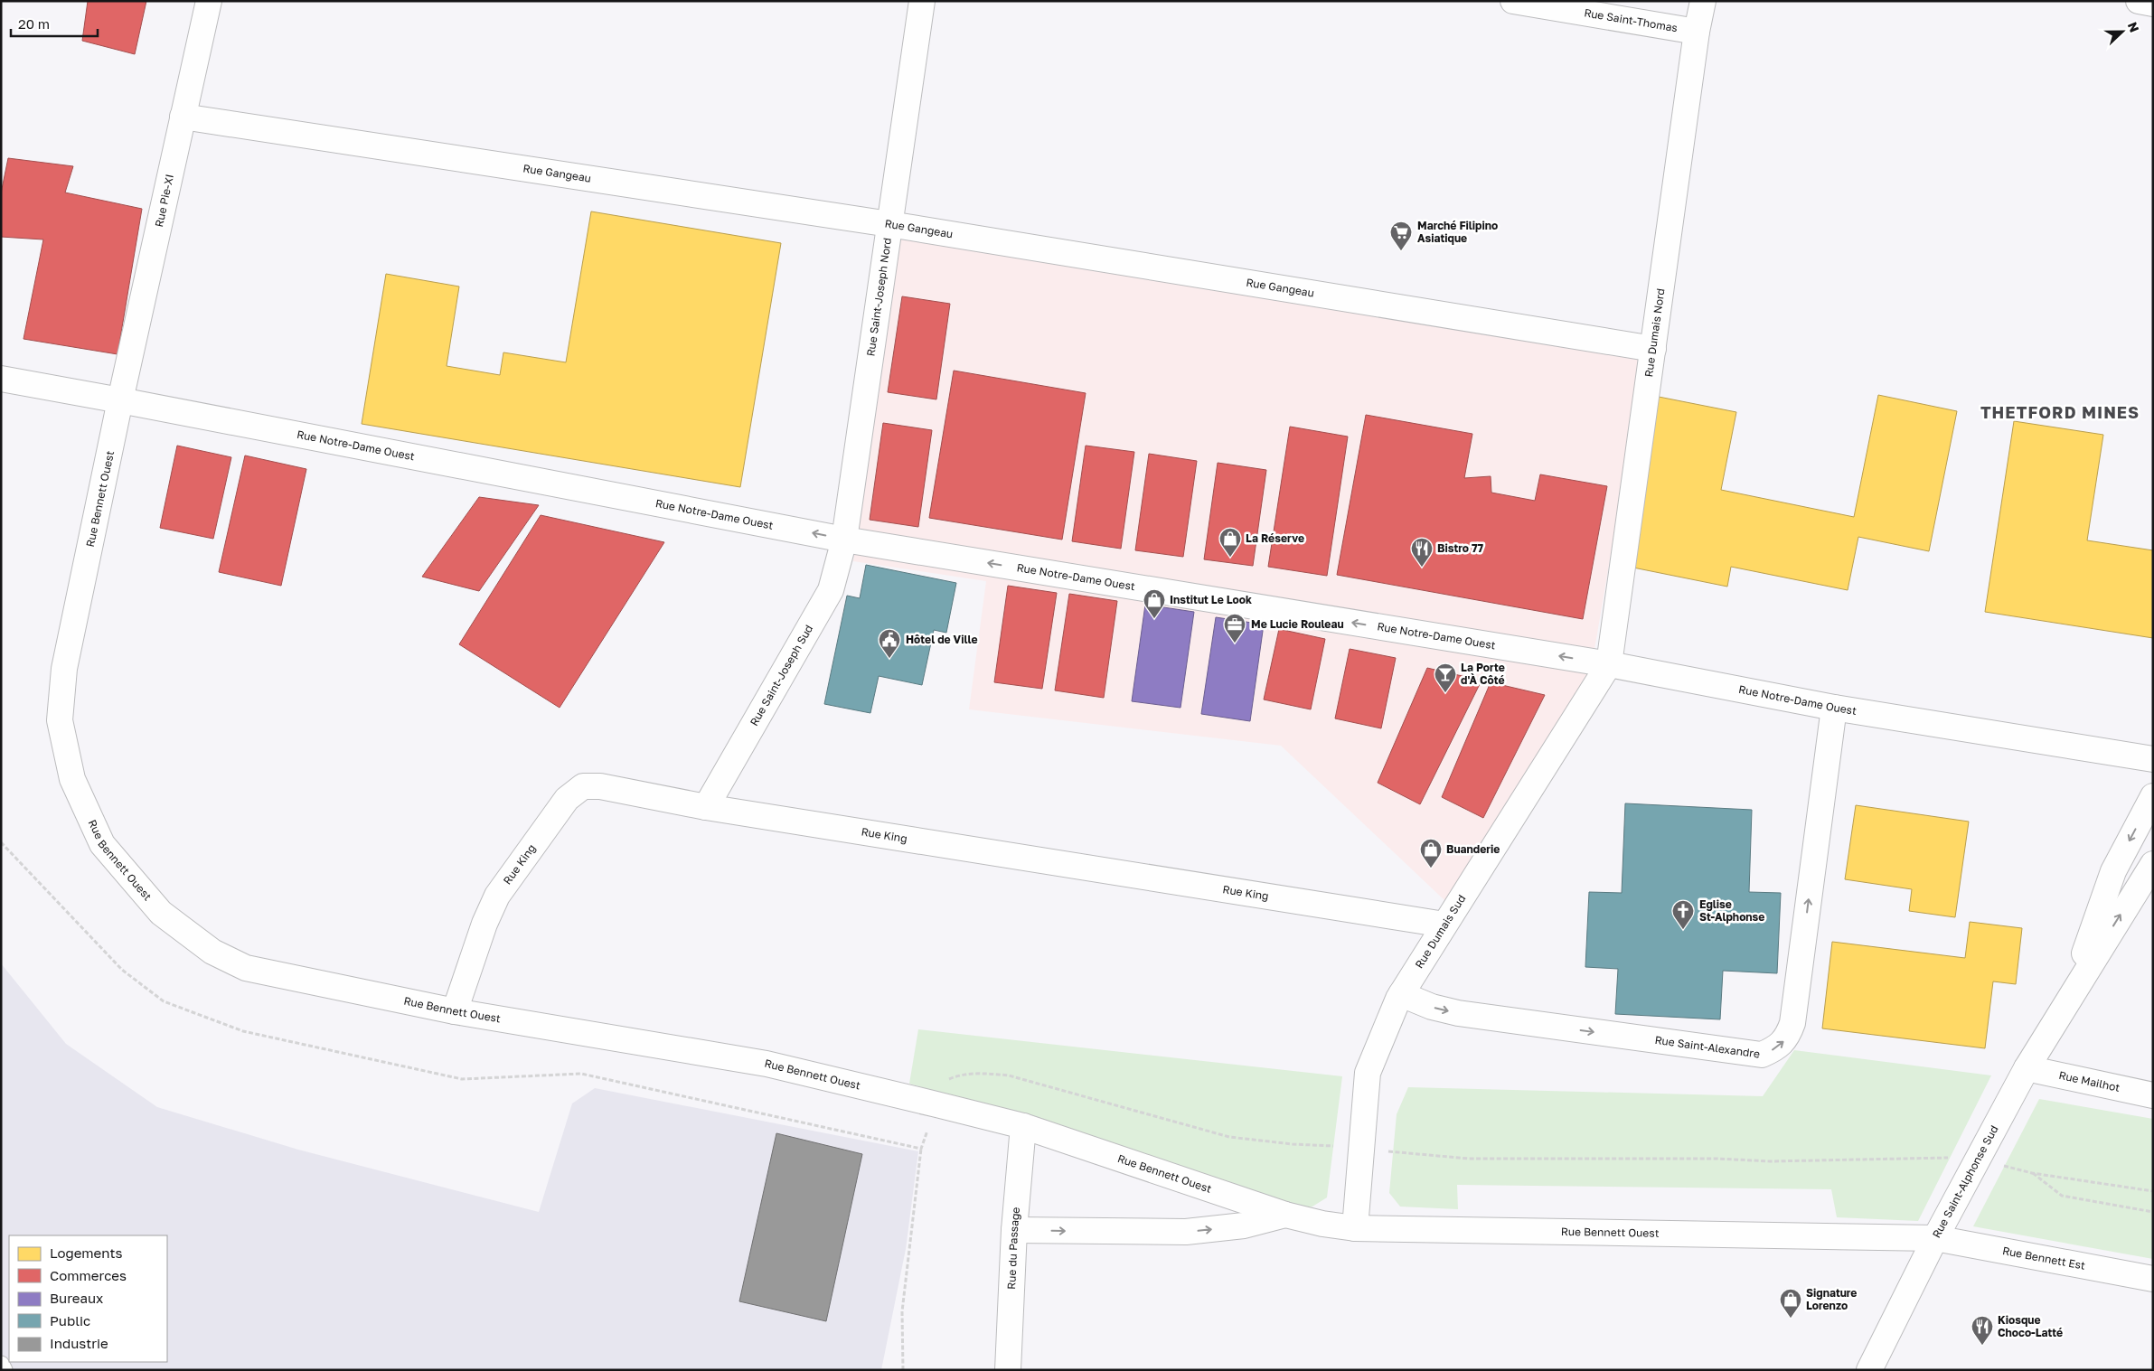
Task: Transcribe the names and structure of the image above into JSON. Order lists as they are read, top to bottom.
{
  "streets": {
    "street": [
      "Rue Saint-Thomas",
      "Rue Gangeau",
      "Rue Pie-XI",
      "Rue Saint-Joseph Nord",
      "Rue Dumais Nord",
      "Rue Notre-Dame Ouest",
      "Rue Bennett Ouest",
      "Rue Saint-Joseph Sud",
      "Rue King",
      "Rue Dumais Sud",
      "Rue Saint-Alexandre",
      "Rue Mailhot",
      "Rue Saint-Alphonse Sud",
      "Rue du Passage",
      "Rue Bennett Est"
    ]
  },
  "crossings": [
    ["Rue Saint-Thomas", "Rue Dumais Nord"],
    ["Rue Gangeau", "Rue Pie-XI"],
    ["Rue Gangeau", "Rue Saint-Joseph Nord"],
    ["Rue Gangeau", "Rue Dumais Nord"],
    ["Rue Pie-XI", "Rue Notre-Dame Ouest"],
    ["Rue Pie-XI", "Rue Bennett Ouest"],
    ["Rue Saint-Joseph Nord", "Rue Notre-Dame Ouest"],
    ["Rue Saint-Joseph Nord", "Rue Saint-Joseph Sud"],
    ["Rue Dumais Nord", "Rue Notre-Dame Ouest"],
    ["Rue Dumais Nord", "Rue Dumais Sud"],
    ["Rue Notre-Dame Ouest", "Rue Bennett Ouest"],
    ["Rue Notre-Dame Ouest", "Rue Saint-Joseph Sud"],
    ["Rue Notre-Dame Ouest", "Rue Dumais Sud"],
    ["Rue Notre-Dame Ouest", "Rue Saint-Alexandre"],
    ["Rue Bennett Ouest", "Rue King"],
    ["Rue Bennett Ouest", "Rue Dumais Sud"],
    ["Rue Bennett Ouest", "Rue Saint-Alphonse Sud"],
    ["Rue Bennett Ouest", "Rue du Passage"],
    ["Rue Bennett Ouest", "Rue Bennett Est"],
    ["Rue Saint-Joseph Sud", "Rue King"],
    ["Rue King", "Rue Dumais Sud"],
    ["Rue Dumais Sud", "Rue Saint-Alexandre"],
    ["Rue Mailhot", "Rue Saint-Alphonse Sud"],
    ["Rue Saint-Alphonse Sud", "Rue Bennett Est"]
  ],
  "one_way": ["Rue Notre-Dame Ouest"],
  "districts": ["THETFORD MINES"],
  "places": {
    "supermarket": ["Marché Filipino Asiatique"],
    "shop": [
      "La Réserve",
      "Institut Le Look",
      "Buanderie",
      "Signature Lorenzo"
    ],
    "restaurant": ["Bistro 77", "Kiosque Choco-Latté"],
    "office": ["Me Lucie Rouleau"],
    "public building": ["Hôtel de Ville"],
    "bar": ["La Porte d'À Côté"],
    "church": ["Eglise St-Alphonse"]
  },
  "legend": [
    "Logements",
    "Commerces",
    "Bureaux",
    "Public",
    "Industrie"
  ],
  "scale_bar": "20 m",
  "north": "right"
}
